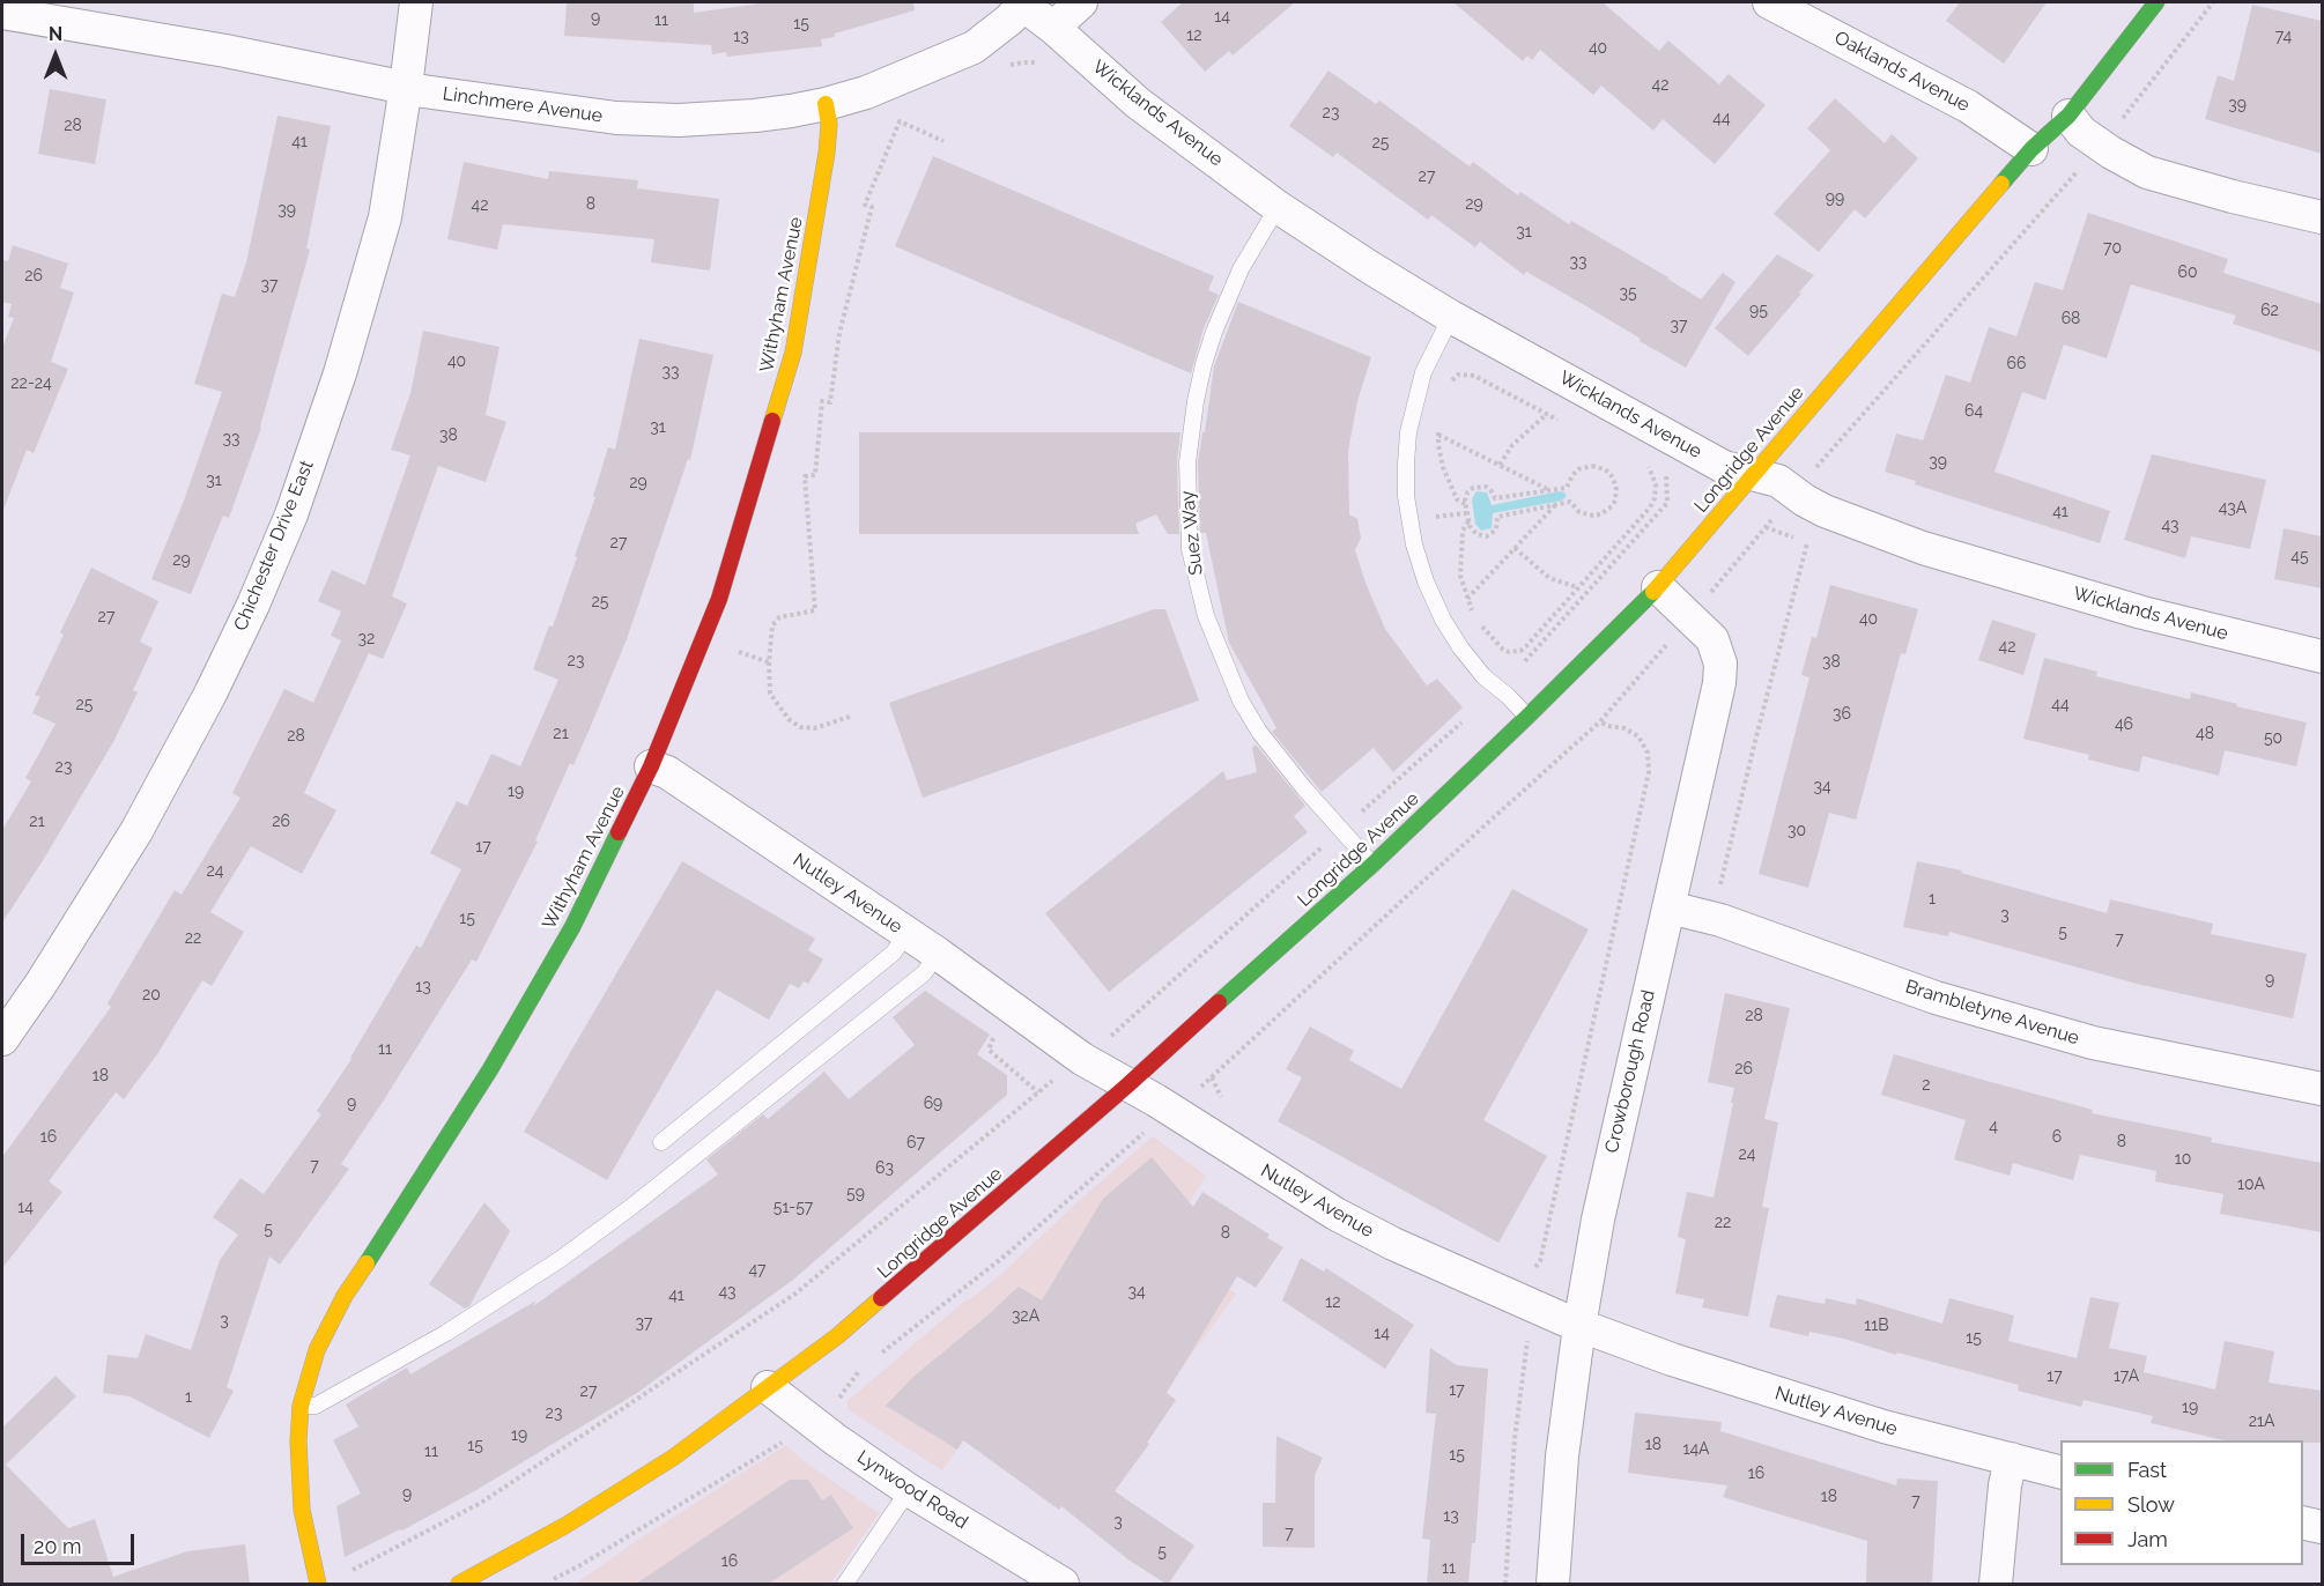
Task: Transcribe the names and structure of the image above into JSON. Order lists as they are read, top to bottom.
{
  "streets": {
    "street": [
      "Oaklands Avenue",
      "Linchmere Avenue",
      "Wicklands Avenue",
      "Withyham Avenue",
      "Longridge Avenue",
      "Chichester Drive East",
      "Nutley Avenue",
      "Brambletyne Avenue",
      "Crowborough Road",
      "Lynwood Road"
    ],
    "lane": ["Suez Way"]
  },
  "crossings": [
    ["Oaklands Avenue", "Longridge Avenue"],
    ["Linchmere Avenue", "Wicklands Avenue"],
    ["Linchmere Avenue", "Withyham Avenue"],
    ["Linchmere Avenue", "Chichester Drive East"],
    ["Wicklands Avenue", "Longridge Avenue"],
    ["Wicklands Avenue", "Suez Way"],
    ["Withyham Avenue", "Nutley Avenue"],
    ["Longridge Avenue", "Suez Way"],
    ["Longridge Avenue", "Nutley Avenue"],
    ["Longridge Avenue", "Crowborough Road"],
    ["Longridge Avenue", "Lynwood Road"],
    ["Nutley Avenue", "Crowborough Road"],
    ["Brambletyne Avenue", "Crowborough Road"]
  ],
  "house_numbers": [
    "14",
    "9",
    "11",
    "15",
    "12",
    "13",
    "74",
    "40",
    "42",
    "39",
    "23",
    "44",
    "28",
    "41",
    "25",
    "27",
    "99",
    "8",
    "29",
    "42",
    "39",
    "31",
    "70",
    "33",
    "60",
    "26",
    "37",
    "35",
    "95",
    "62",
    "68",
    "37",
    "40",
    "66",
    "33",
    "22-24",
    "64",
    "31",
    "38",
    "33",
    "39",
    "31",
    "29",
    "43A",
    "41",
    "43",
    "27",
    "45",
    "29",
    "25",
    "27",
    "40",
    "32",
    "42",
    "23",
    "38",
    "25",
    "44",
    "36",
    "46",
    "21",
    "48",
    "28",
    "50",
    "23",
    "34",
    "19",
    "21",
    "26",
    "30",
    "17",
    "24",
    "1",
    "3",
    "15",
    "5",
    "22",
    "7",
    "9",
    "13",
    "20",
    "28",
    "11",
    "26",
    "18",
    "2",
    "9",
    "69",
    "4",
    "16",
    "6",
    "8",
    "67",
    "24",
    "10",
    "7",
    "63",
    "10A",
    "59",
    "14",
    "51-57",
    "22",
    "5",
    "8",
    "47",
    "43",
    "34",
    "41",
    "12",
    "32A",
    "3",
    "37",
    "11B",
    "14",
    "15",
    "17",
    "17A",
    "17",
    "27",
    "1",
    "19",
    "23",
    "21A",
    "19",
    "18",
    "15",
    "14A",
    "11",
    "15",
    "16",
    "9",
    "18",
    "7",
    "13",
    "3",
    "7",
    "5",
    "16",
    "11"
  ],
  "legend": ["Fast", "Slow", "Jam"],
  "scale_bar": "20 m",
  "north": "top"
}
